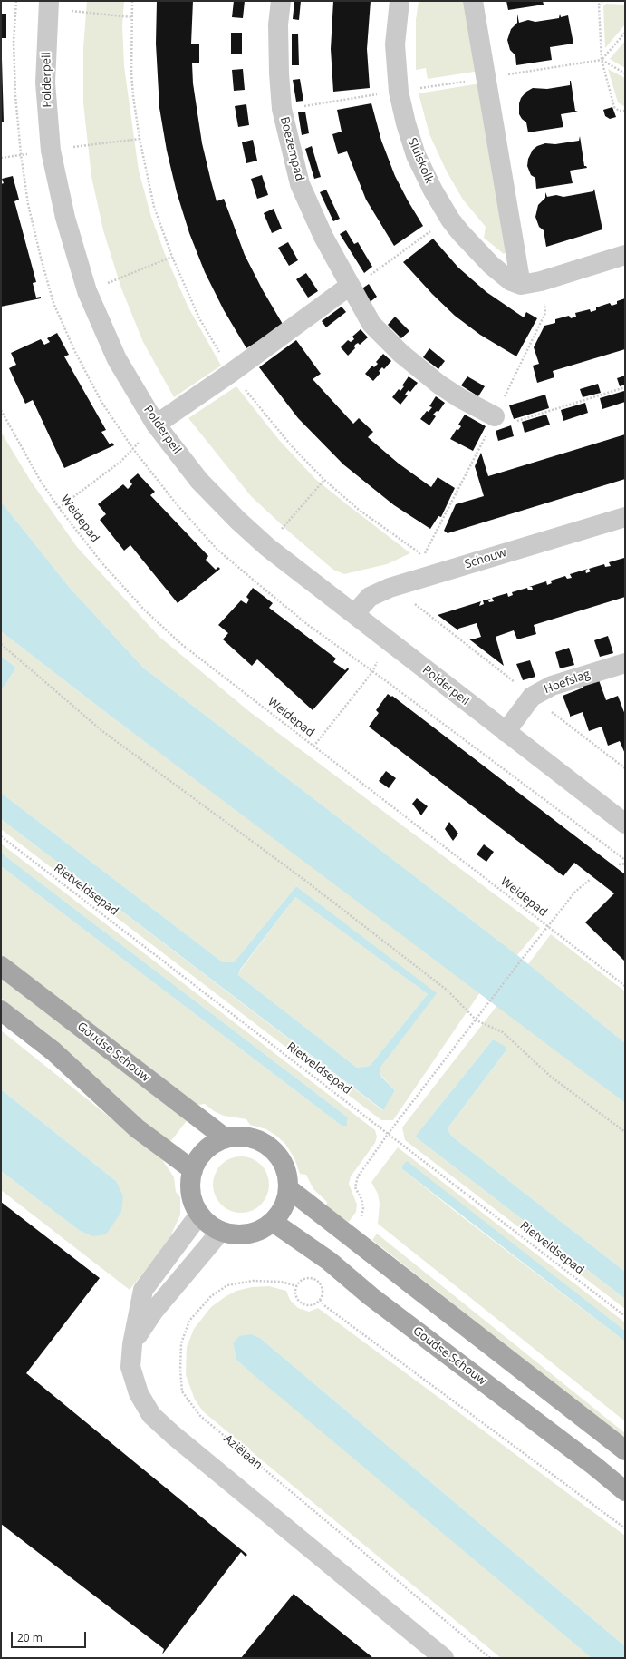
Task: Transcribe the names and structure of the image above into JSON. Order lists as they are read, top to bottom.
{
  "streets": {
    "main road": ["Goudse Schouw"],
    "street": [
      "Polderpeil",
      "Boezempad",
      "Sluiskolk",
      "Schouw",
      "Hoefslag"
    ],
    "path": ["Weidepad", "Rietveldsepad", "Aziëlaan"]
  },
  "crossings": [
    ["Polderpeil", "Schouw"],
    ["Polderpeil", "Hoefslag"]
  ],
  "scale_bar": "20 m"
}
